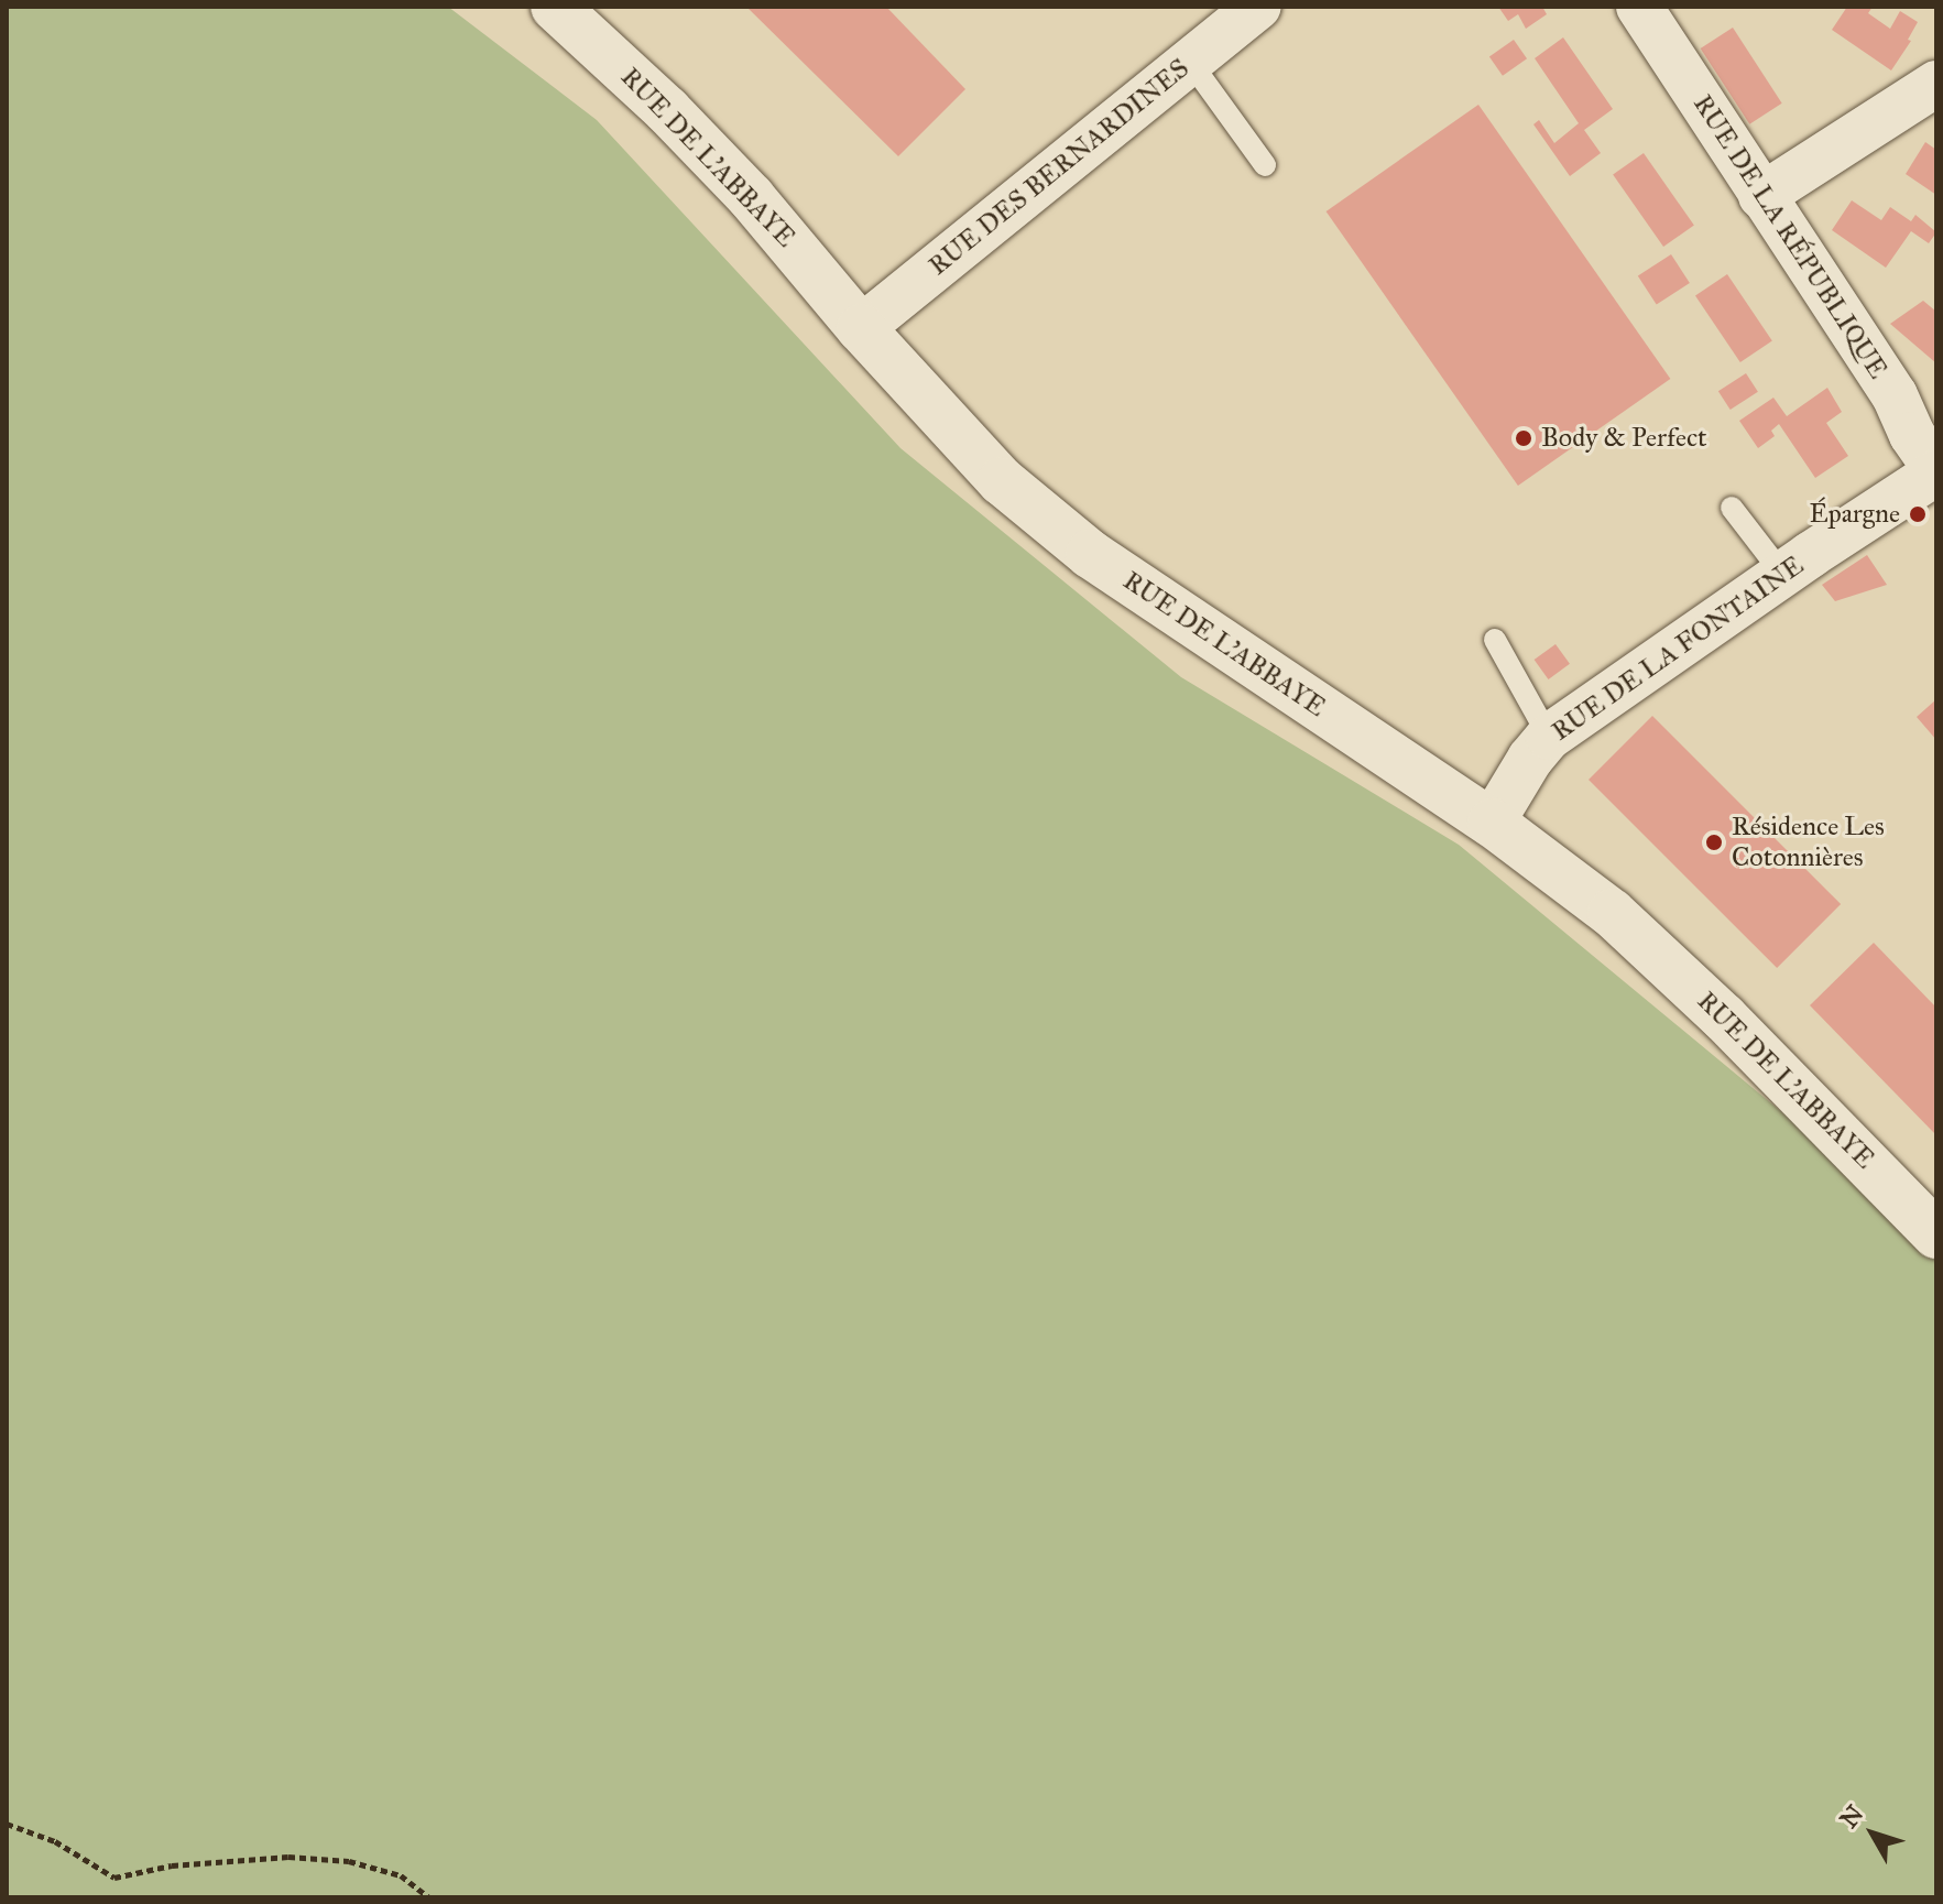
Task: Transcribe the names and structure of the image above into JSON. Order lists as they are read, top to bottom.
{
  "streets": {
    "street": [
      "RUE DE L'ABBAYE",
      "RUE DES BERNARDINES",
      "RUE DE LA RÉPUBLIQUE",
      "RUE DE LA FONTAINE"
    ]
  },
  "crossings": [
    ["RUE DE L'ABBAYE", "RUE DES BERNARDINES"],
    ["RUE DE L'ABBAYE", "RUE DE LA FONTAINE"],
    ["RUE DE LA RÉPUBLIQUE", "RUE DE LA FONTAINE"]
  ],
  "places": ["Body & Perfect", "Épargne", "Résidence Les Cotonnières"],
  "north": "top left"
}
